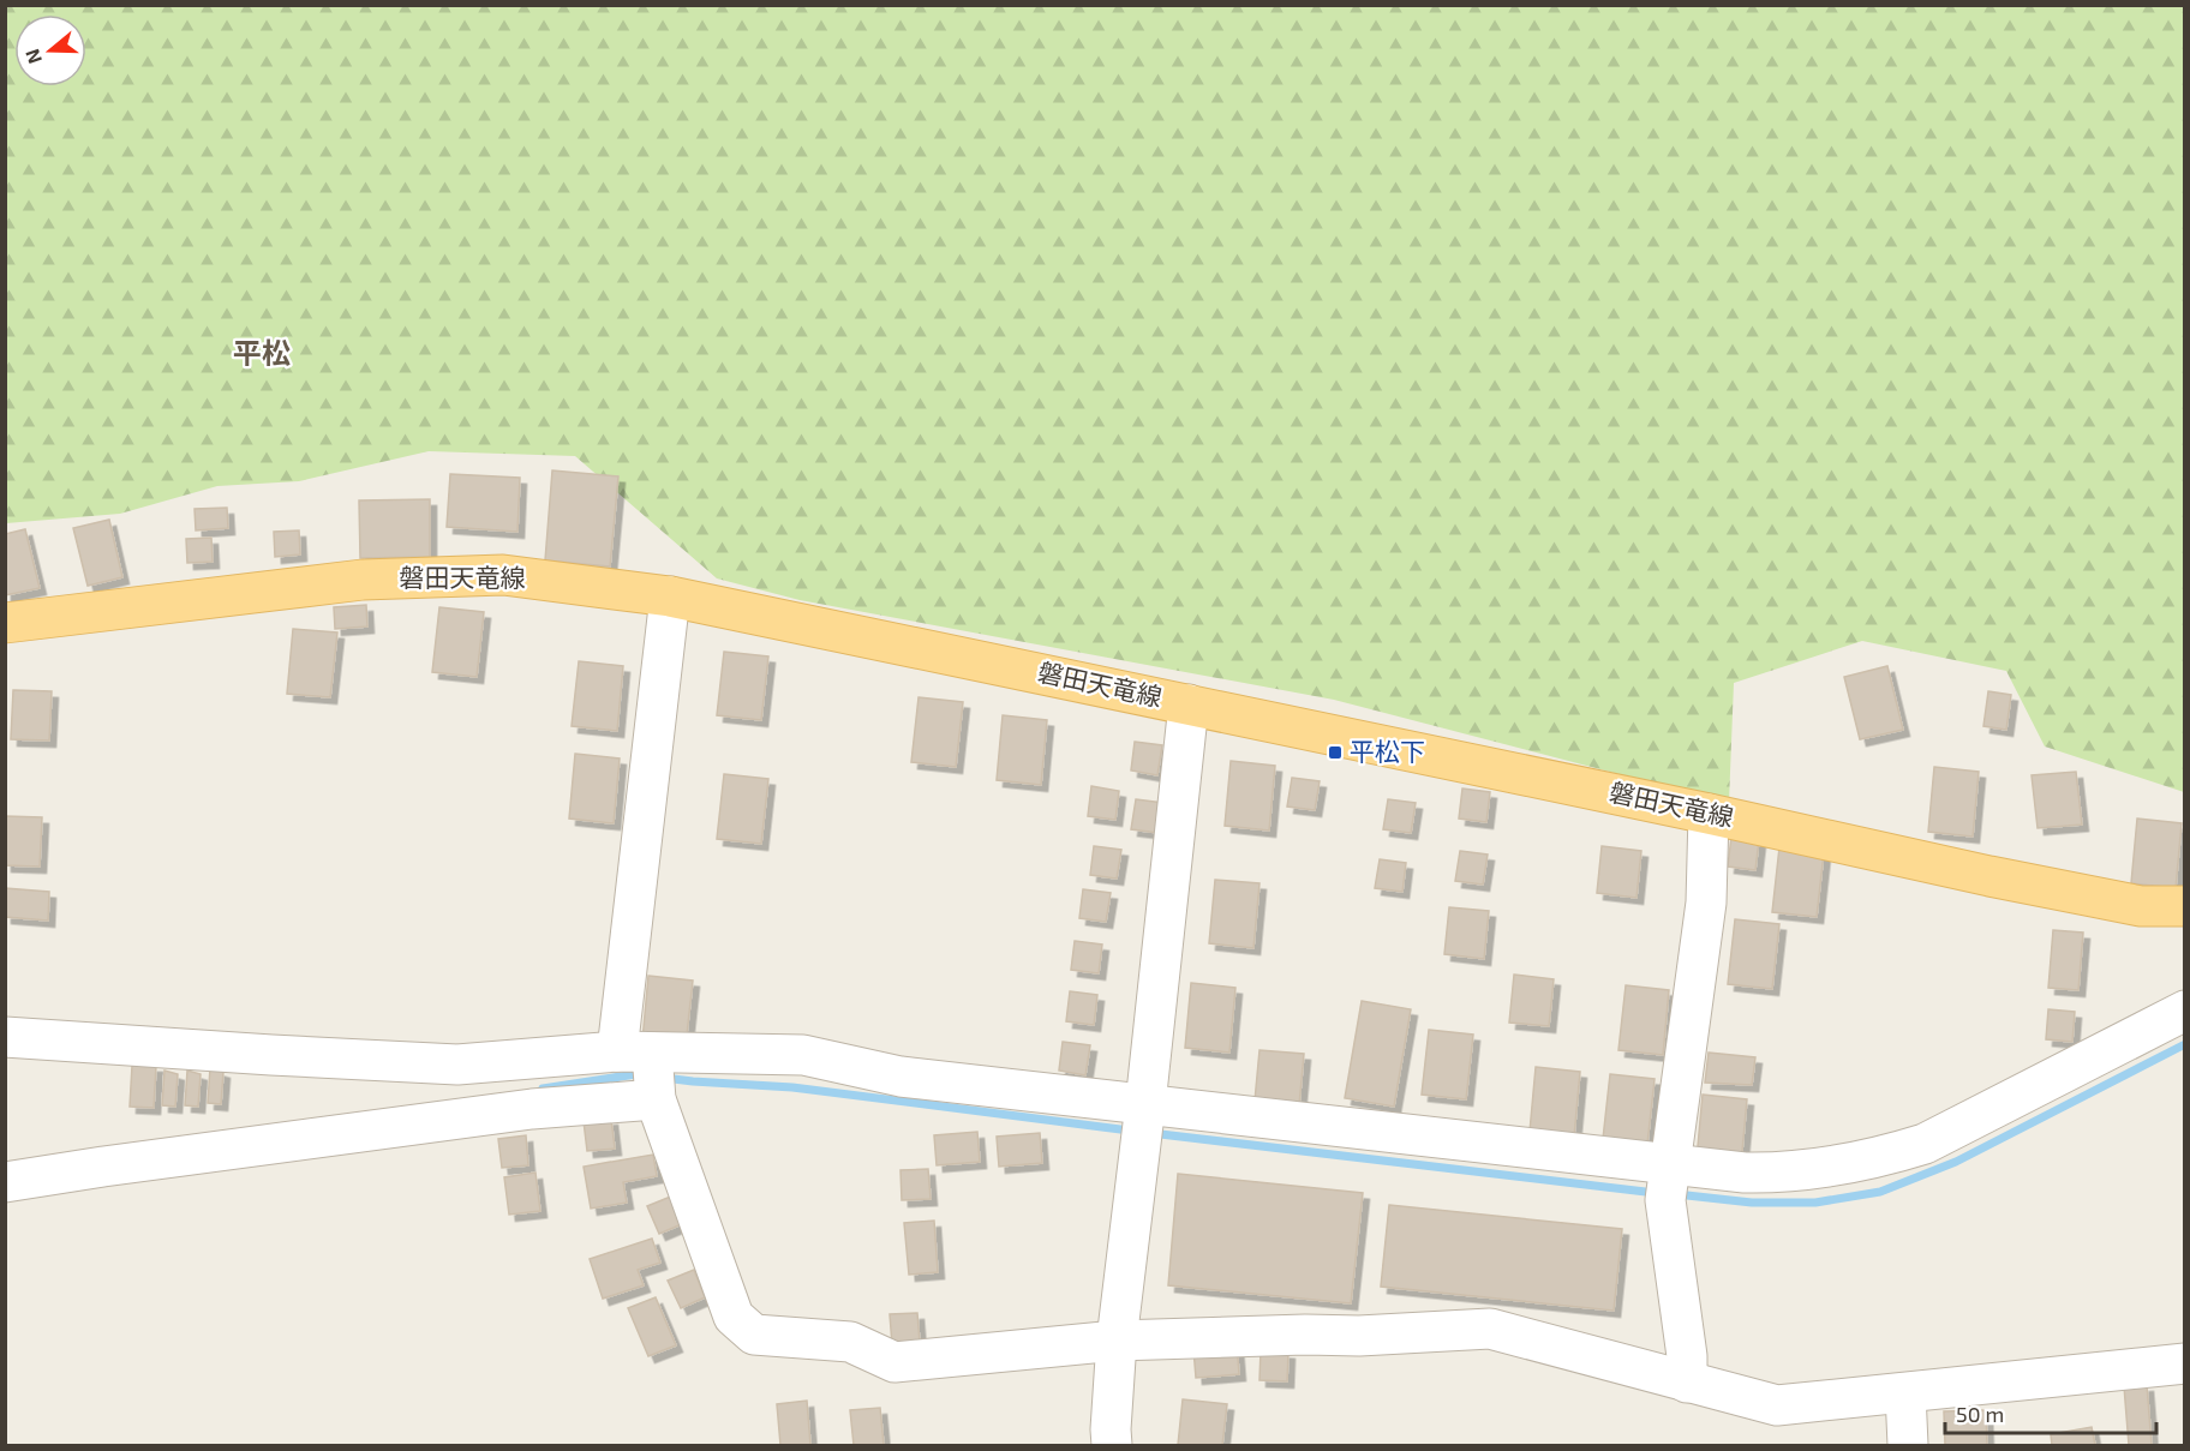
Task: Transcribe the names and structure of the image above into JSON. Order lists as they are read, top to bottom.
{
  "streets": {
    "main road": ["磐田天竜線"]
  },
  "districts": ["平松"],
  "places": {
    "transit": ["平松下"]
  },
  "scale_bar": "50 m",
  "north": "left"
}
